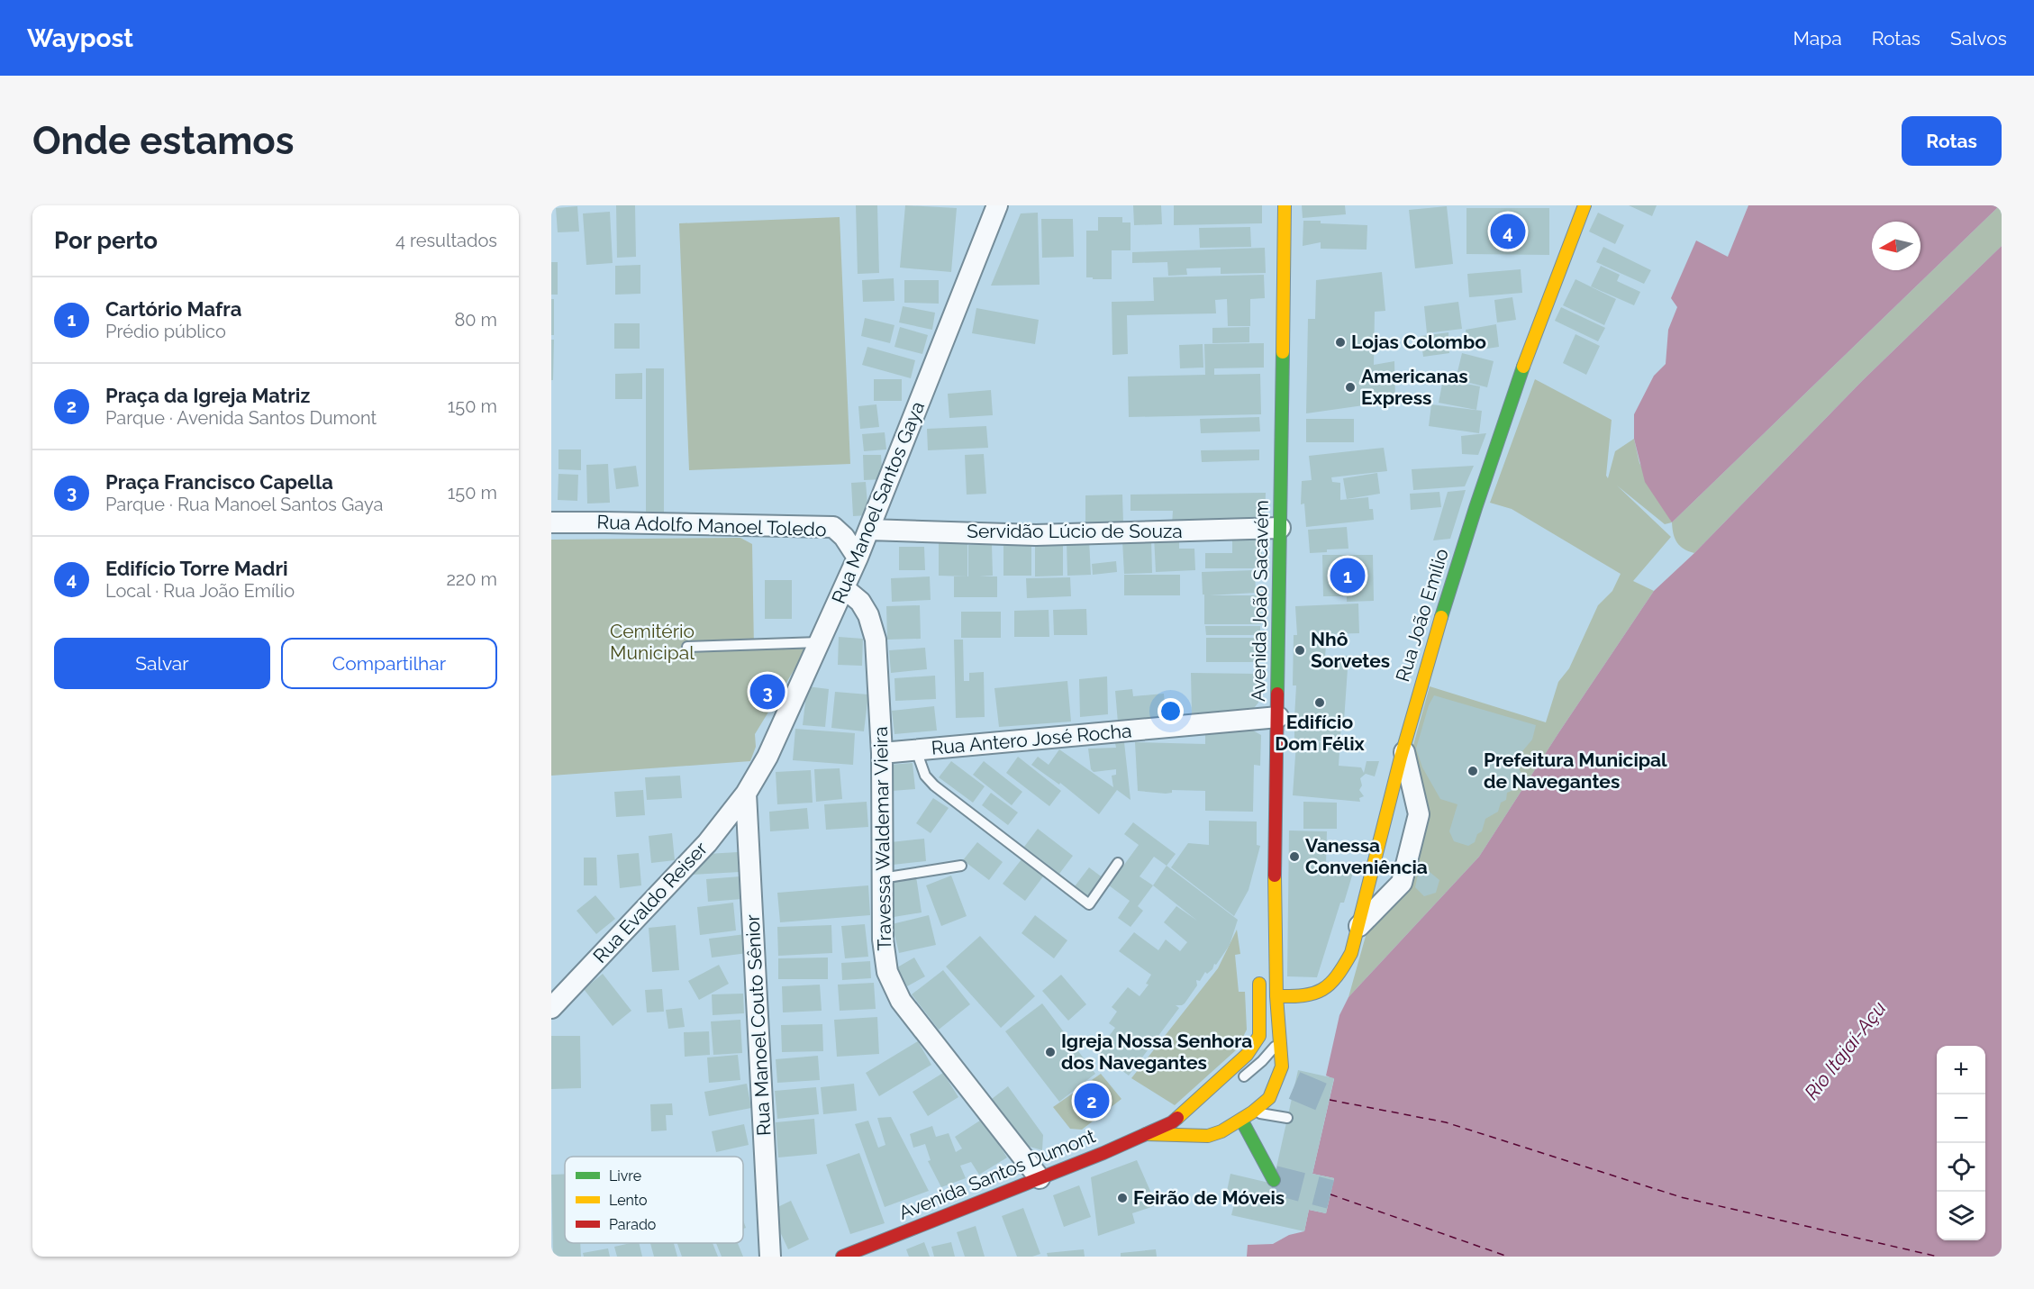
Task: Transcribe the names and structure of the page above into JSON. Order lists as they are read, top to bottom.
{
  "streets": {
    "main road": ["Avenida João Sacavém", "Rua João Emílio", "Avenida Santos Dumont"],
    "street": [
      "Rua Manoel Santos Gaya",
      "Rua Adolfo Manoel Toledo",
      "Servidão Lúcio de Souza",
      "Rua Antero José Rocha",
      "Travessa Waldemar Vieira",
      "Rua Evaldo Reiser",
      "Rua Manoel Couto Sênior"
    ]
  },
  "crossings": [
    ["Rua Manoel Santos Gaya", "Rua Adolfo Manoel Toledo"],
    ["Rua Manoel Santos Gaya", "Servidão Lúcio de Souza"],
    ["Rua Manoel Santos Gaya", "Travessa Waldemar Vieira"],
    ["Rua Manoel Santos Gaya", "Rua Evaldo Reiser"],
    ["Rua Manoel Santos Gaya", "Rua Manoel Couto Sênior"],
    ["Servidão Lúcio de Souza", "Avenida João Sacavém"],
    ["Avenida João Sacavém", "Rua João Emílio"],
    ["Avenida João Sacavém", "Rua Antero José Rocha"],
    ["Avenida João Sacavém", "Avenida Santos Dumont"],
    ["Rua Antero José Rocha", "Travessa Waldemar Vieira"],
    ["Travessa Waldemar Vieira", "Avenida Santos Dumont"],
    ["Rua Evaldo Reiser", "Rua Manoel Couto Sênior"]
  ],
  "water": ["Rio Itajaí-Açu"],
  "parks": ["Cemitério Municipal"],
  "places": [
    "Lojas Colombo",
    "Americanas Express",
    "Nhô Sorvetes",
    "Edifício Dom Félix",
    "Prefeitura Municipal de Navegantes",
    "Vanessa Conveniência",
    "Igreja Nossa Senhora dos Navegantes",
    "Feirão de Móveis"
  ],
  "legend": ["Livre", "Lento", "Parado"],
  "north": "left",
  "page": {
    "header": "Waypost",
    "nav": ["Mapa", "Rotas", "Salvos"],
    "buttons": [
      "Rotas",
      ["Salvar", "Compartilhar"]
    ],
    "title": "Onde estamos",
    "heading": ["Por perto", "4 resultados"],
    "pins": [
      "4",
      "1",
      "3",
      "2"
    ],
    "list": [
      {
        "mark": "1",
        "name": "Cartório Mafra",
        "note": "Prédio público",
        "value": "80 m"
      },
      {
        "mark": "2",
        "name": "Praça da Igreja Matriz",
        "note": "Parque · Avenida Santos Dumont",
        "value": "150 m"
      },
      {
        "mark": "3",
        "name": "Praça Francisco Capella",
        "note": "Parque · Rua Manoel Santos Gaya",
        "value": "150 m"
      },
      {
        "mark": "4",
        "name": "Edifício Torre Madri",
        "note": "Local · Rua João Emílio",
        "value": "220 m"
      }
    ],
    "map_buttons": ["+", "−"]
  }
}
